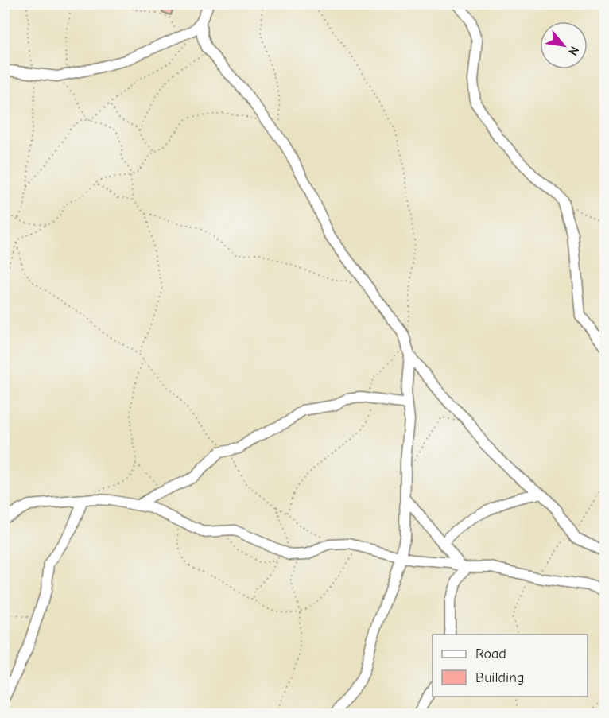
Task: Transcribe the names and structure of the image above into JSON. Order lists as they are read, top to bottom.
{
  "legend": ["Road", "Building"],
  "north": "bottom right"
}
